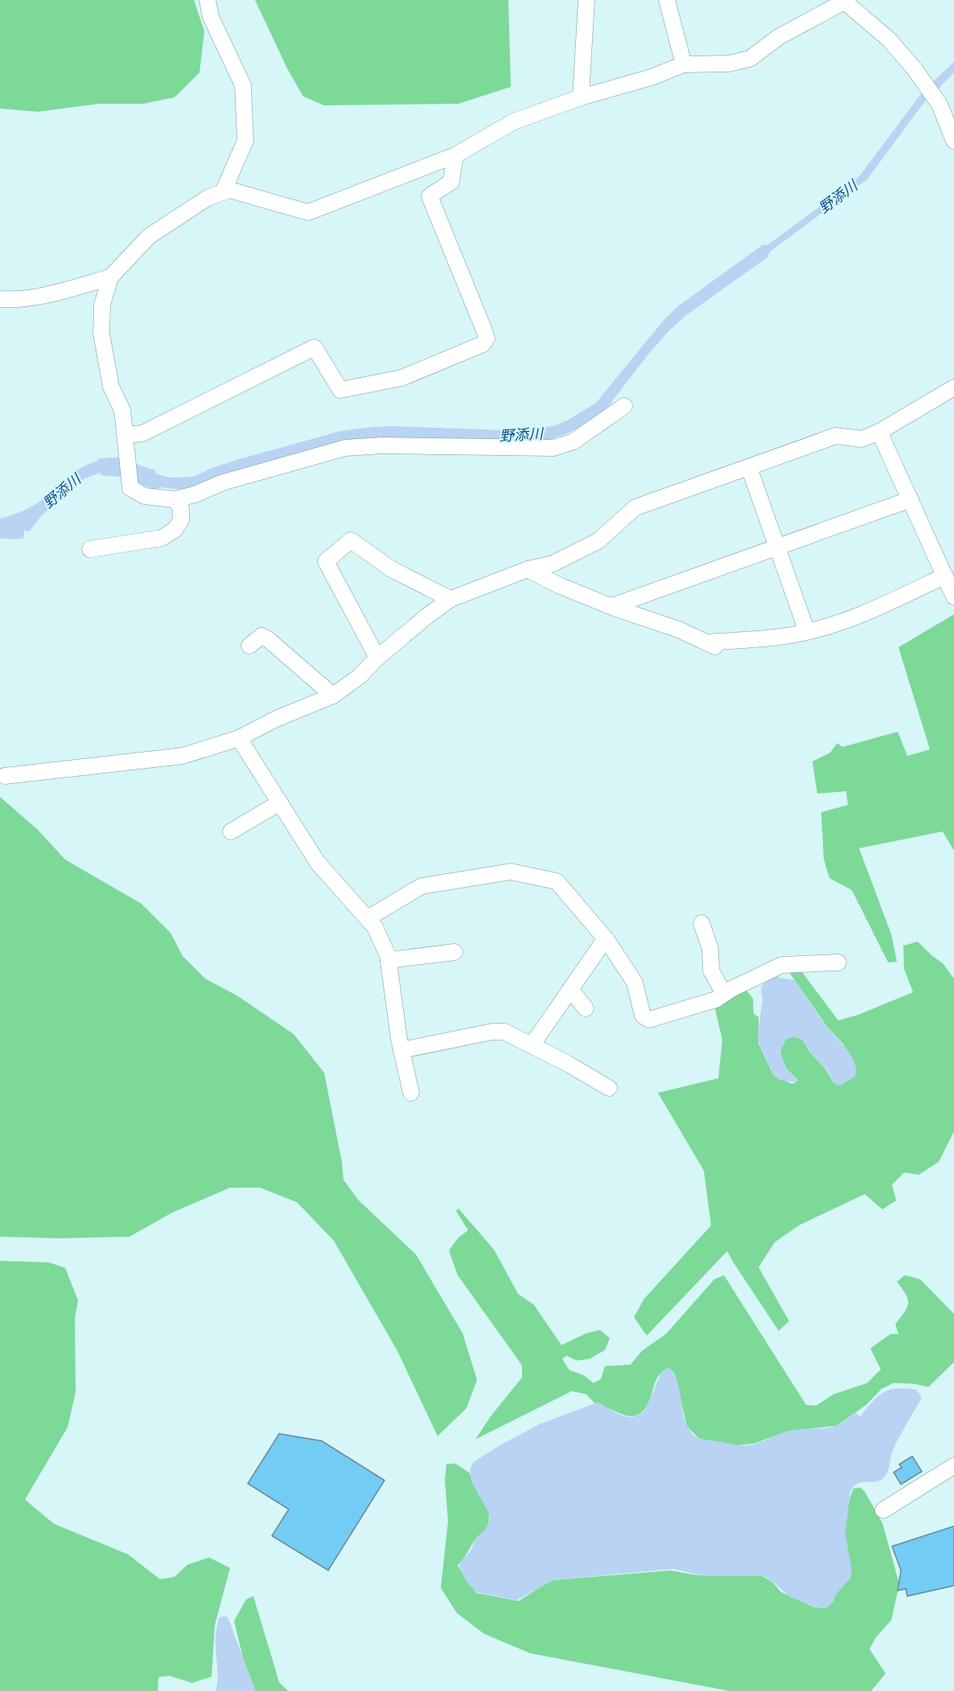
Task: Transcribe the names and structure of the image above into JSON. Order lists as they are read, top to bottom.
{
  "water": ["野添川"]
}
